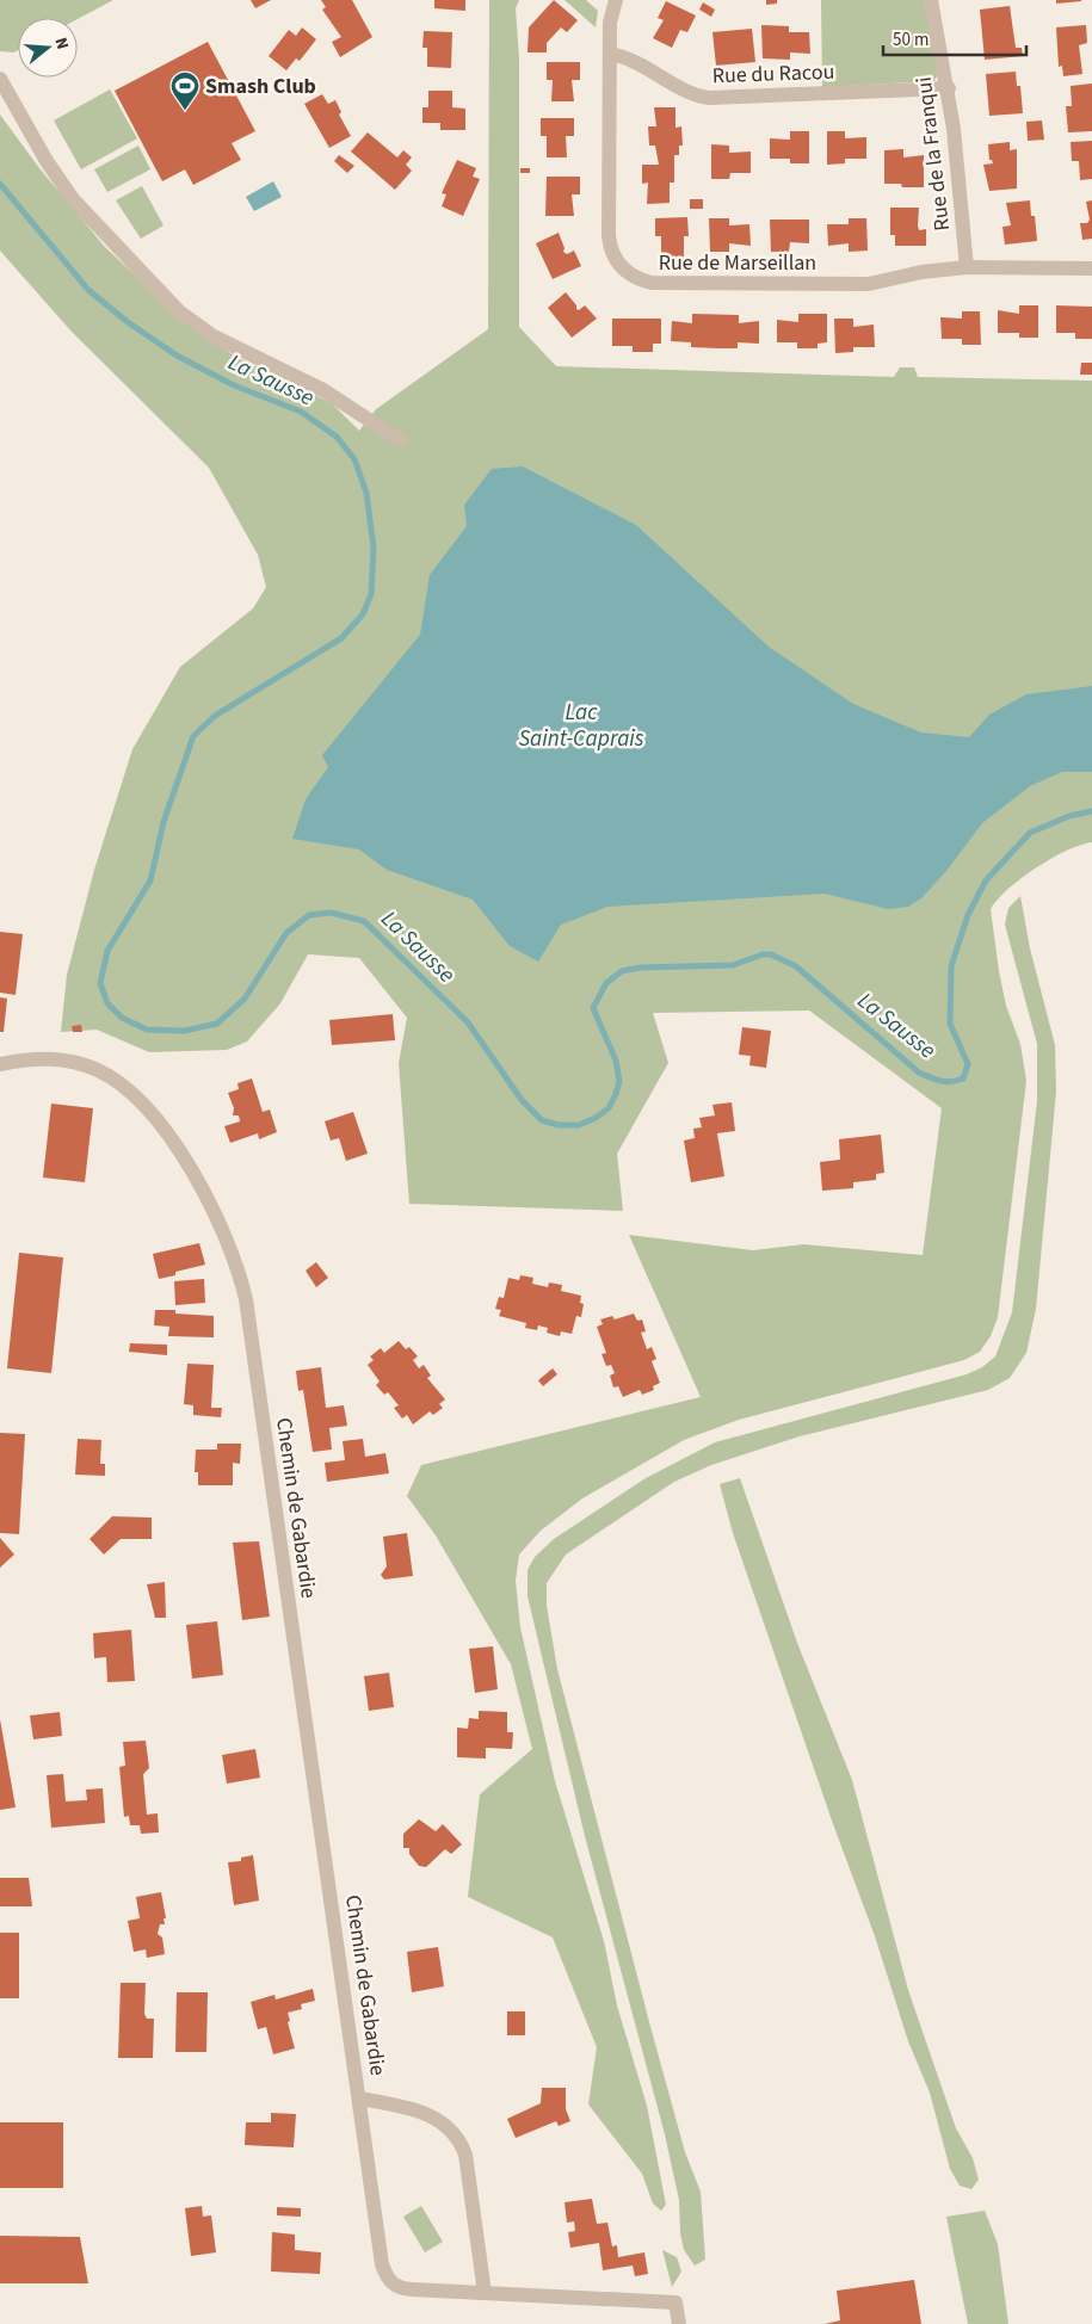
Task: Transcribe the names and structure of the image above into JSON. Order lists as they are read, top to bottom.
{
  "streets": {
    "street": [
      "Rue du Racou",
      "Rue de la Franqui",
      "Rue de Marseillan",
      "Chemin de Gabardie"
    ]
  },
  "crossings": [
    ["Rue du Racou", "Rue de la Franqui"],
    ["Rue du Racou", "Rue de Marseillan"],
    ["Rue de la Franqui", "Rue de Marseillan"]
  ],
  "water": ["La Sausse", "Lac Saint-Caprais"],
  "places": {
    "sports": ["Smash Club"]
  },
  "scale_bar": "50 m",
  "north": "right"
}
